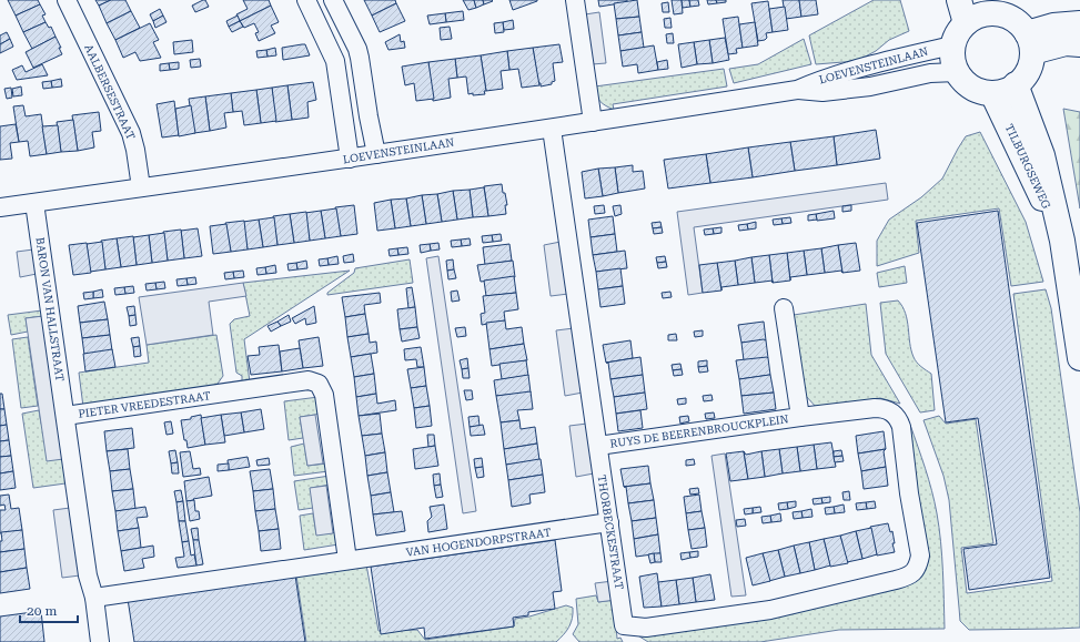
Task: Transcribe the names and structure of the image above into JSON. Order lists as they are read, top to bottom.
{
  "streets": {
    "main road": ["TILBURGSEWEG"],
    "street": [
      "LOEVENSTEINLAAN",
      "AALBERSESTRAAT",
      "BARON VAN HALLSTRAAT",
      "PIETER VREEDESTRAAT",
      "RUYS DE BEERENBROUCKPLEIN",
      "THORBECKESTRAAT",
      "VAN HOGENDORPSTRAAT"
    ]
  },
  "crossings": [
    ["LOEVENSTEINLAAN", "AALBERSESTRAAT"],
    ["LOEVENSTEINLAAN", "TILBURGSEWEG"],
    ["LOEVENSTEINLAAN", "BARON VAN HALLSTRAAT"],
    ["LOEVENSTEINLAAN", "THORBECKESTRAAT"],
    ["BARON VAN HALLSTRAAT", "PIETER VREEDESTRAAT"],
    ["PIETER VREEDESTRAAT", "VAN HOGENDORPSTRAAT"],
    ["RUYS DE BEERENBROUCKPLEIN", "THORBECKESTRAAT"],
    ["THORBECKESTRAAT", "VAN HOGENDORPSTRAAT"]
  ],
  "scale_bar": "20 m"
}
